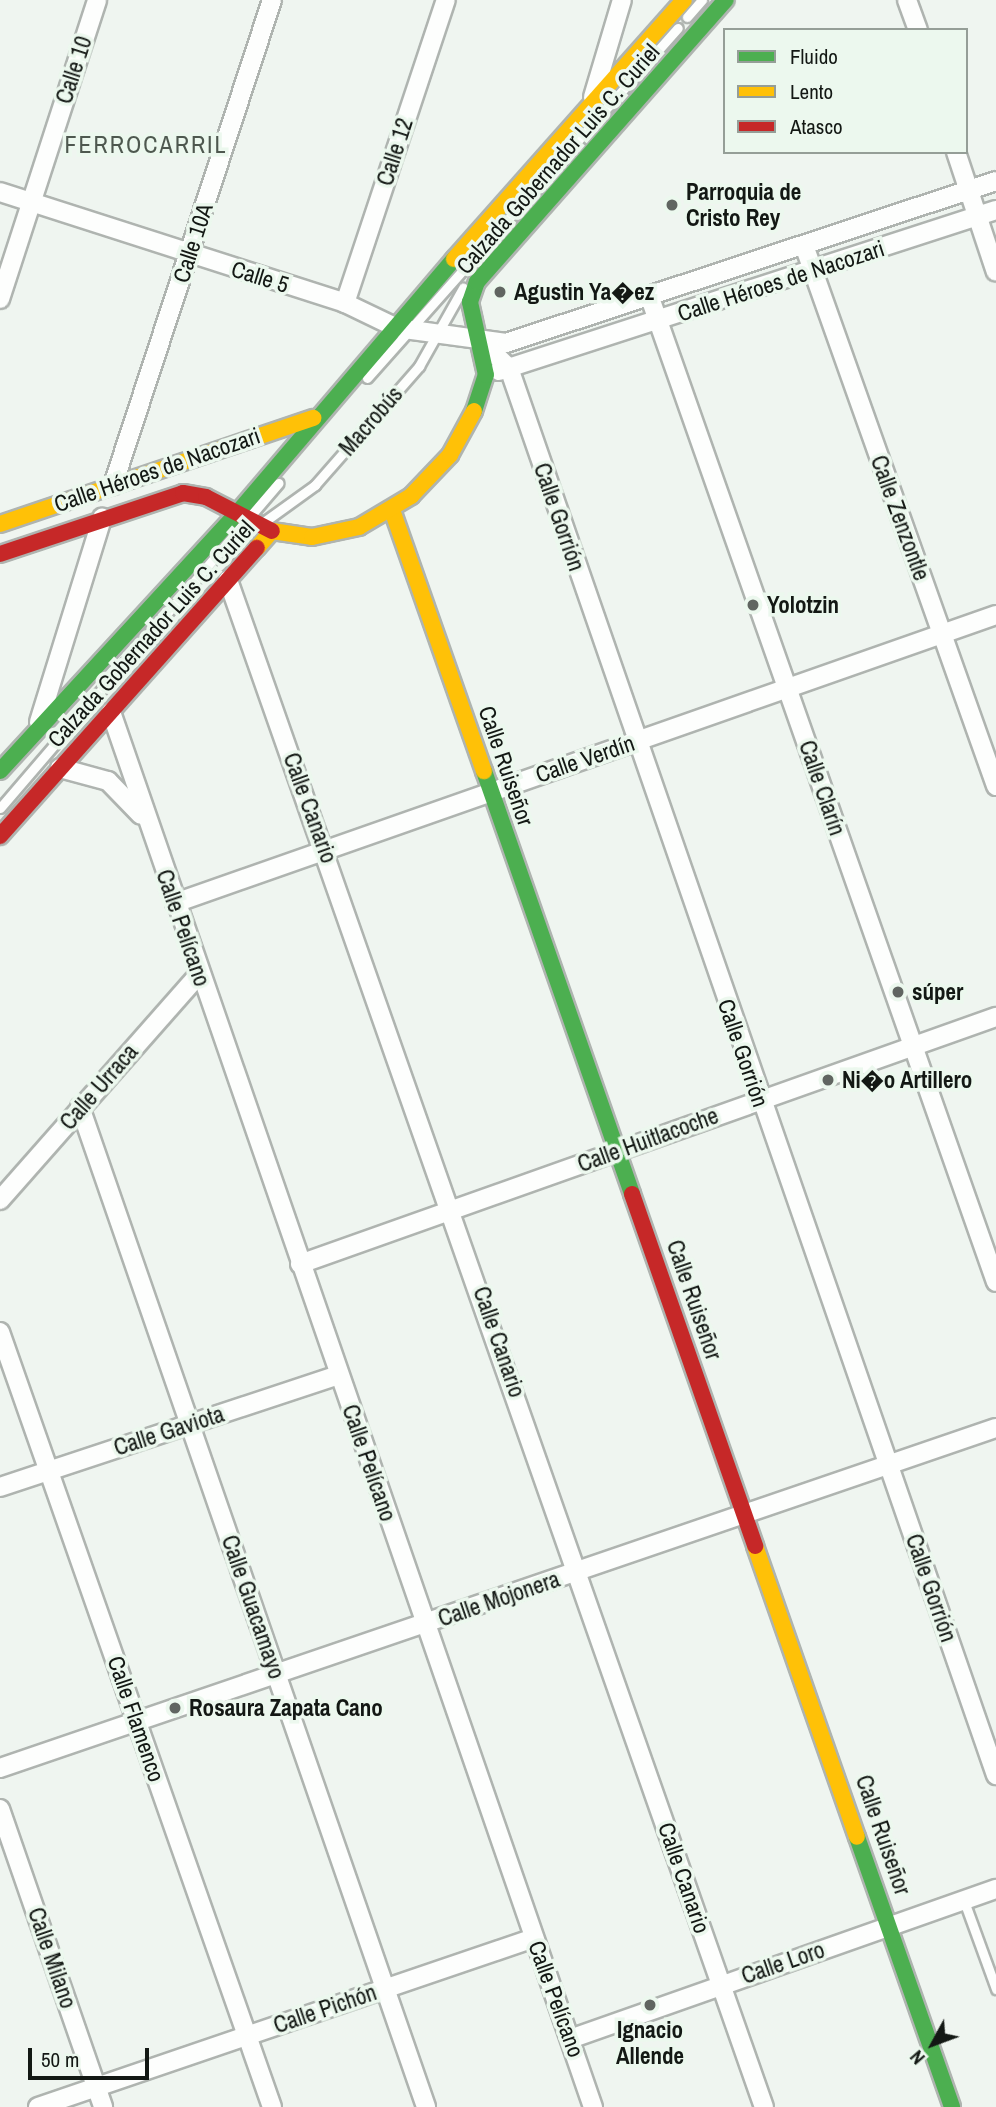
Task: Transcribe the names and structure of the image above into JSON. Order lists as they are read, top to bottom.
{
  "streets": {
    "main road": ["Calzada Gobernador Luis C. Curiel", "Calle Héroes de Nacozari", "Calle Ruiseñor"],
    "street": [
      "Calle 10",
      "Calle 12",
      "Calle 10A",
      "Calle 5",
      "Calle Gorrión",
      "Calle Zenzontle",
      "Calle Verdín",
      "Calle Clarín",
      "Calle Canario",
      "Calle Pelícano",
      "Calle Urraca",
      "Calle Huitlacoche",
      "Calle Gaviota",
      "Calle Mojonera",
      "Calle Guacamayo",
      "Calle Flamenco",
      "Calle Milano",
      "Calle Loro",
      "Calle Pichón"
    ],
    "lane": ["Macrobús"]
  },
  "crossings": [
    ["Calle 10", "Calle 5"],
    ["Calle 12", "Calle 5"],
    ["Calzada Gobernador Luis C. Curiel", "Calle 5"],
    ["Calzada Gobernador Luis C. Curiel", "Calle Héroes de Nacozari"],
    ["Calzada Gobernador Luis C. Curiel", "Macrobús"],
    ["Calzada Gobernador Luis C. Curiel", "Calle Gorrión"],
    ["Calzada Gobernador Luis C. Curiel", "Calle Ruiseñor"],
    ["Calzada Gobernador Luis C. Curiel", "Calle Canario"],
    ["Calzada Gobernador Luis C. Curiel", "Calle Pelícano"],
    ["Calle 10A", "Calle 5"],
    ["Calle 10A", "Calle Héroes de Nacozari"],
    ["Calle 5", "Calle Héroes de Nacozari"],
    ["Calle 5", "Macrobús"],
    ["Calle Héroes de Nacozari", "Macrobús"],
    ["Calle Héroes de Nacozari", "Calle Gorrión"],
    ["Calle Héroes de Nacozari", "Calle Zenzontle"],
    ["Calle Héroes de Nacozari", "Calle Clarín"],
    ["Calle Gorrión", "Calle Verdín"],
    ["Calle Gorrión", "Calle Huitlacoche"],
    ["Calle Gorrión", "Calle Mojonera"],
    ["Calle Zenzontle", "Calle Verdín"],
    ["Calle Verdín", "Calle Ruiseñor"],
    ["Calle Verdín", "Calle Clarín"],
    ["Calle Verdín", "Calle Canario"],
    ["Calle Verdín", "Calle Pelícano"],
    ["Calle Ruiseñor", "Calle Huitlacoche"],
    ["Calle Ruiseñor", "Calle Mojonera"],
    ["Calle Ruiseñor", "Calle Loro"],
    ["Calle Clarín", "Calle Huitlacoche"],
    ["Calle Canario", "Calle Huitlacoche"],
    ["Calle Canario", "Calle Mojonera"],
    ["Calle Canario", "Calle Loro"],
    ["Calle Pelícano", "Calle Urraca"],
    ["Calle Pelícano", "Calle Huitlacoche"],
    ["Calle Pelícano", "Calle Gaviota"],
    ["Calle Pelícano", "Calle Mojonera"],
    ["Calle Pelícano", "Calle Loro"],
    ["Calle Pelícano", "Calle Pichón"],
    ["Calle Urraca", "Calle Guacamayo"],
    ["Calle Gaviota", "Calle Guacamayo"],
    ["Calle Gaviota", "Calle Flamenco"],
    ["Calle Mojonera", "Calle Guacamayo"],
    ["Calle Mojonera", "Calle Flamenco"],
    ["Calle Guacamayo", "Calle Pichón"],
    ["Calle Flamenco", "Calle Pichón"],
    ["Calle Milano", "Calle Pichón"]
  ],
  "districts": ["FERROCARRIL"],
  "places": [
    "Parroquia de Cristo Rey",
    "Agustin Ya�ez",
    "Yolotzin",
    "súper",
    "Ni�o Artillero",
    "Rosaura Zapata Cano",
    "Ignacio Allende"
  ],
  "legend": ["Fluido", "Lento", "Atasco"],
  "scale_bar": "50 m",
  "north": "bottom left"
}
